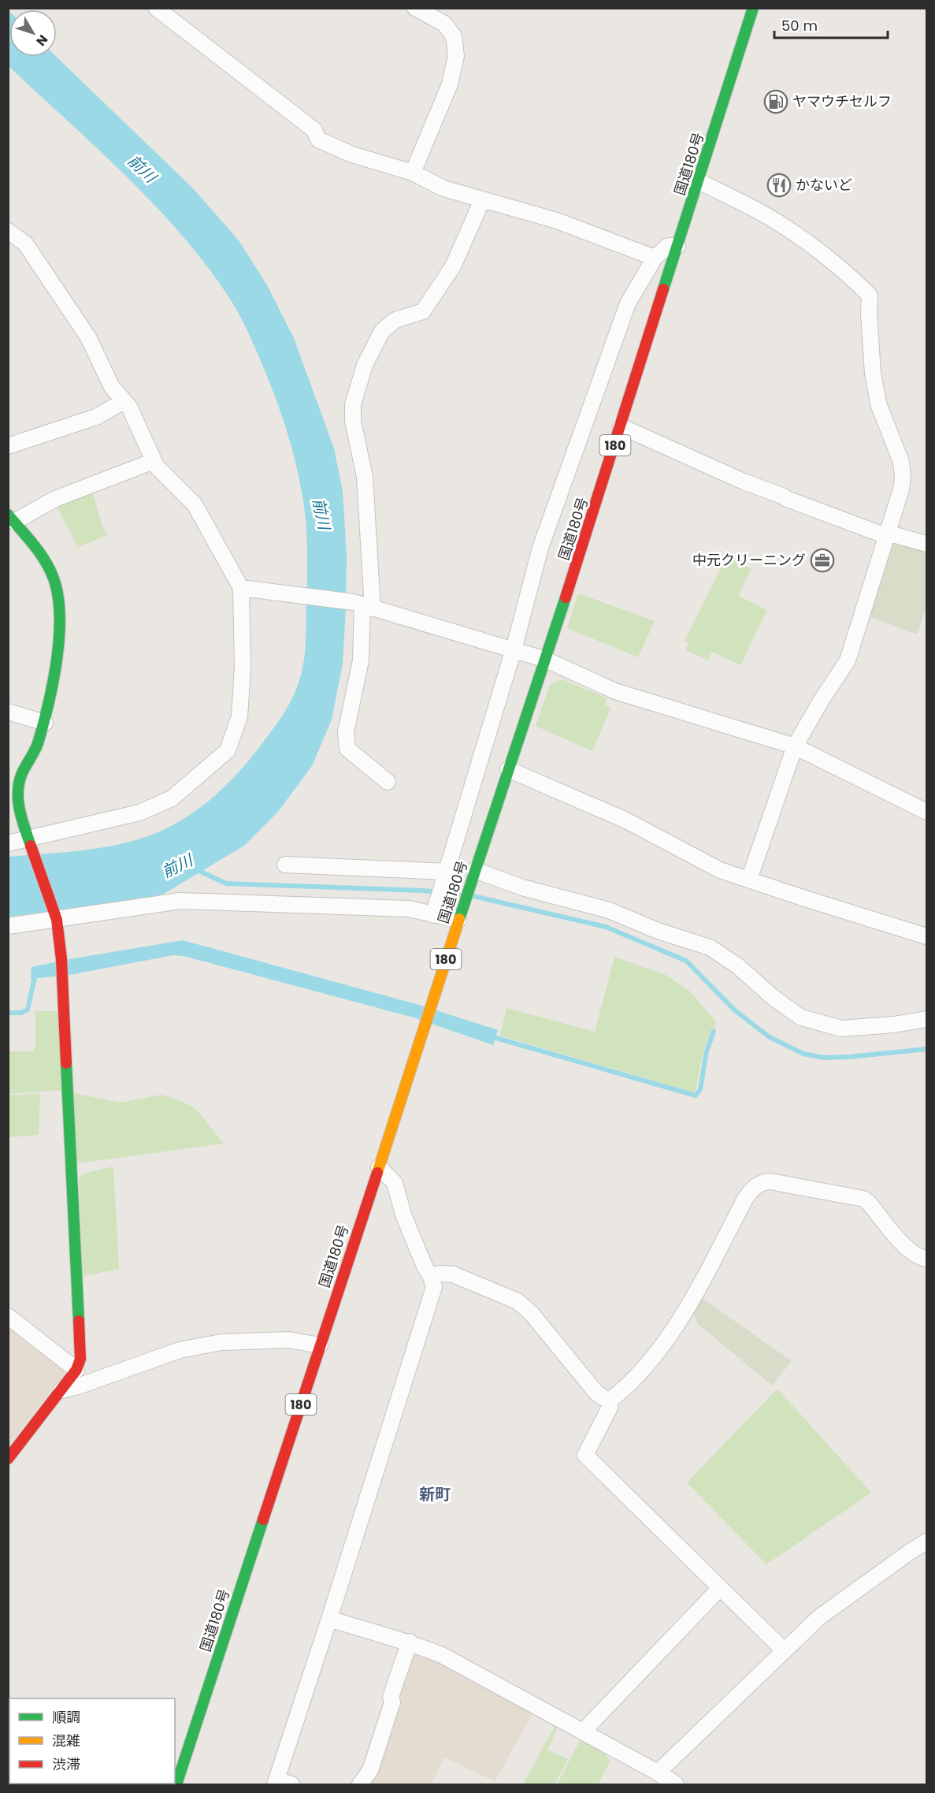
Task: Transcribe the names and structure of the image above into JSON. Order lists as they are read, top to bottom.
{
  "streets": {
    "main road": ["国道180号", "180"]
  },
  "districts": ["新町"],
  "water": ["前川"],
  "places": {
    "fuel station": ["ヤマウチセルフ"],
    "restaurant": ["かないど"],
    "office": ["中元クリーニング"]
  },
  "legend": ["順調", "混雑", "渋滞"],
  "scale_bar": "50 m",
  "north": "bottom right"
}
